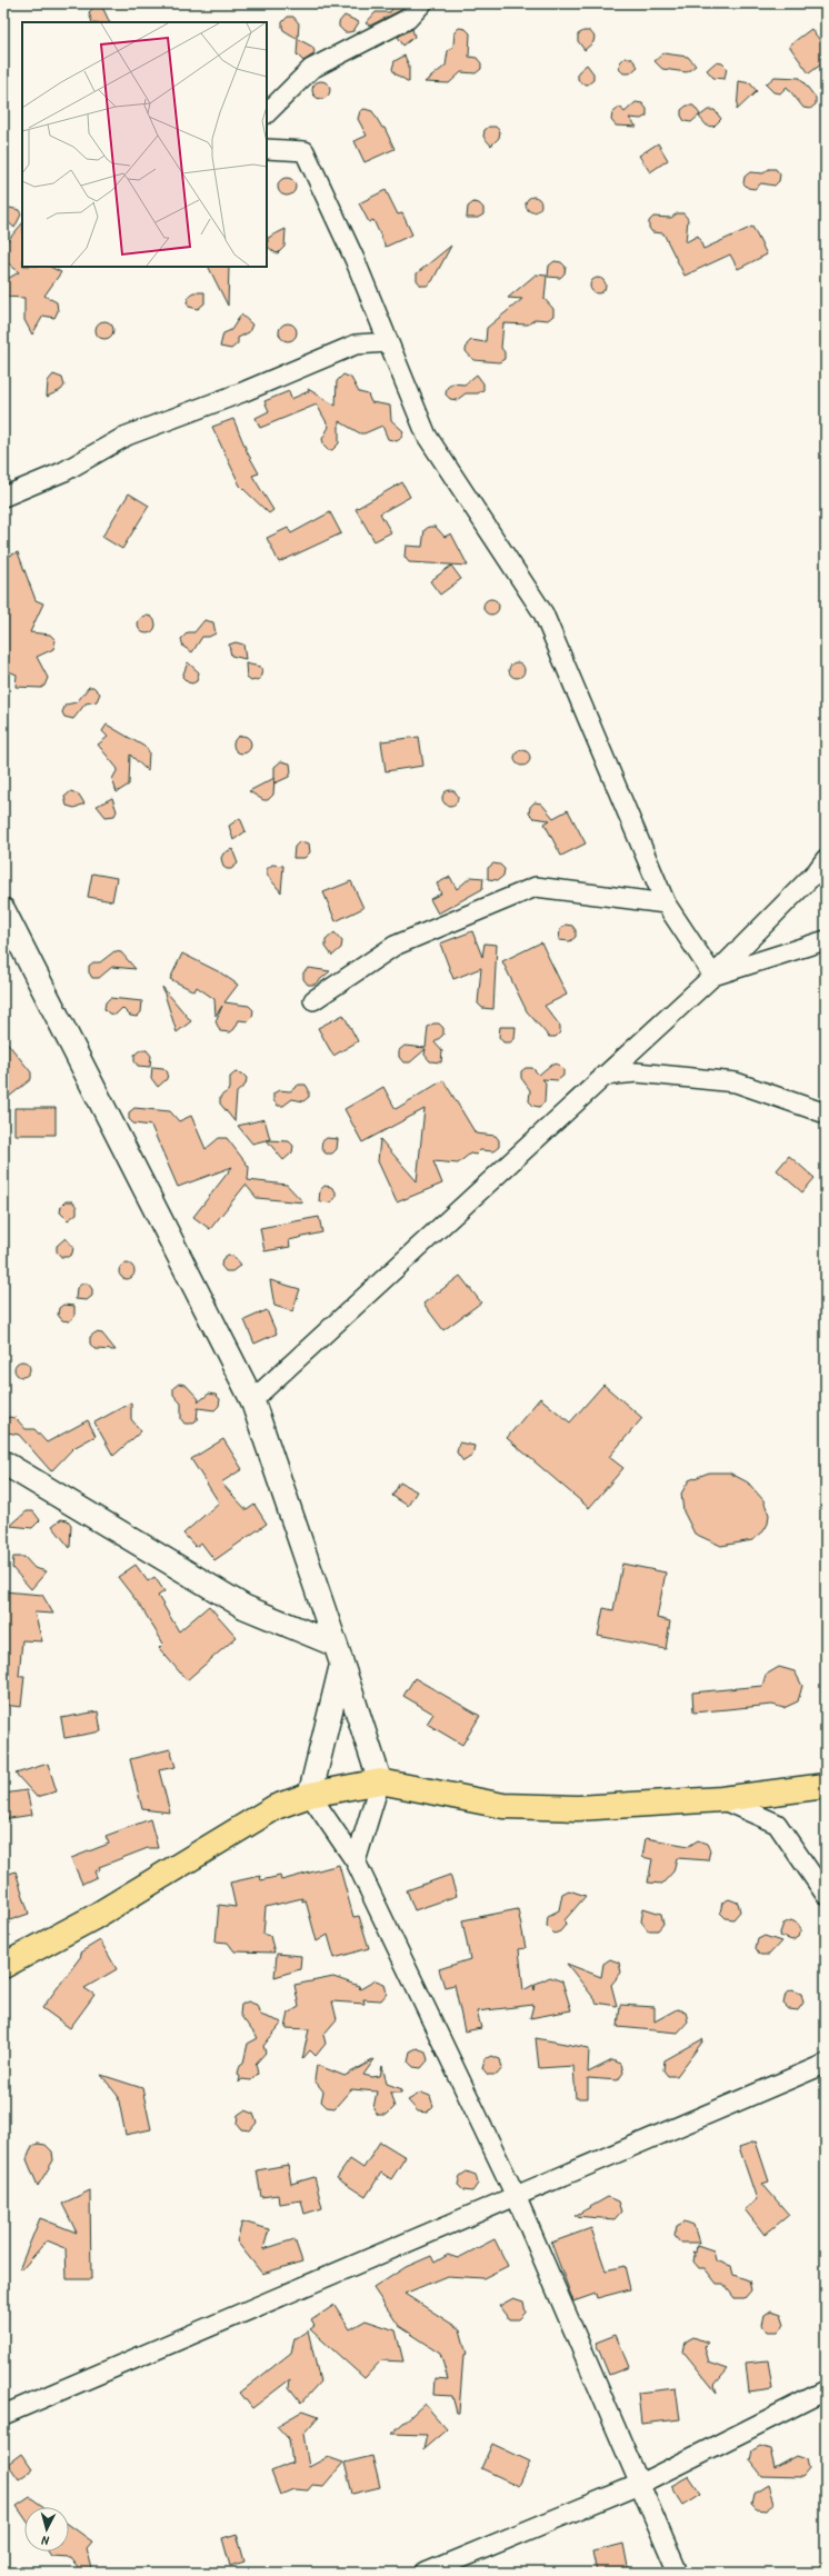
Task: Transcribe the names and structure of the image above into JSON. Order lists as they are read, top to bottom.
{
  "north": "bottom"
}
